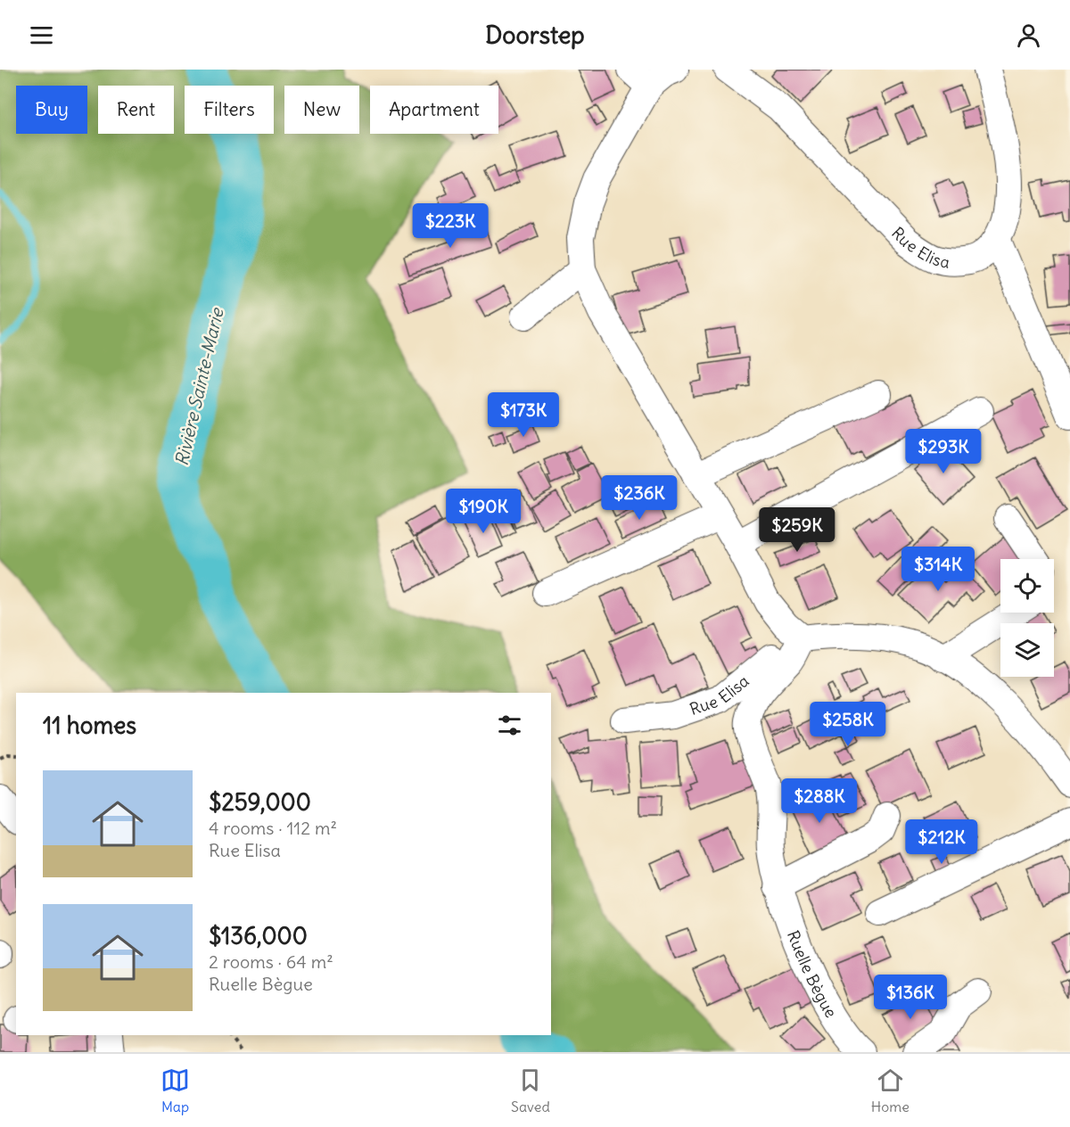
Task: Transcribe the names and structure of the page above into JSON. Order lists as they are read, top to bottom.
{
  "streets": {
    "street": ["Rue Elisa", "Ruelle Bègue"]
  },
  "crossings": [
    ["Rue Elisa", "Ruelle Bègue"]
  ],
  "water": ["Rivière Sainte-Marie"],
  "page": {
    "header": "Doorstep",
    "chip": [
      "Buy",
      "Rent",
      "Filters",
      "New",
      "Apartment"
    ],
    "price": [
      "$223K",
      "$173K",
      "$293K",
      "$236K",
      "$190K",
      "$259K",
      "$314K",
      "$258K",
      "$288K",
      "$212K",
      "$136K"
    ],
    "heading": "11 homes",
    "list": [
      {
        "name": "$259,000",
        "note": "4 rooms · 112 m² · Rue Elisa"
      },
      {
        "name": "$136,000",
        "note": "2 rooms · 64 m² · Ruelle Bègue"
      }
    ],
    "tabs": ["Map", "Saved", "Home"]
  }
}
